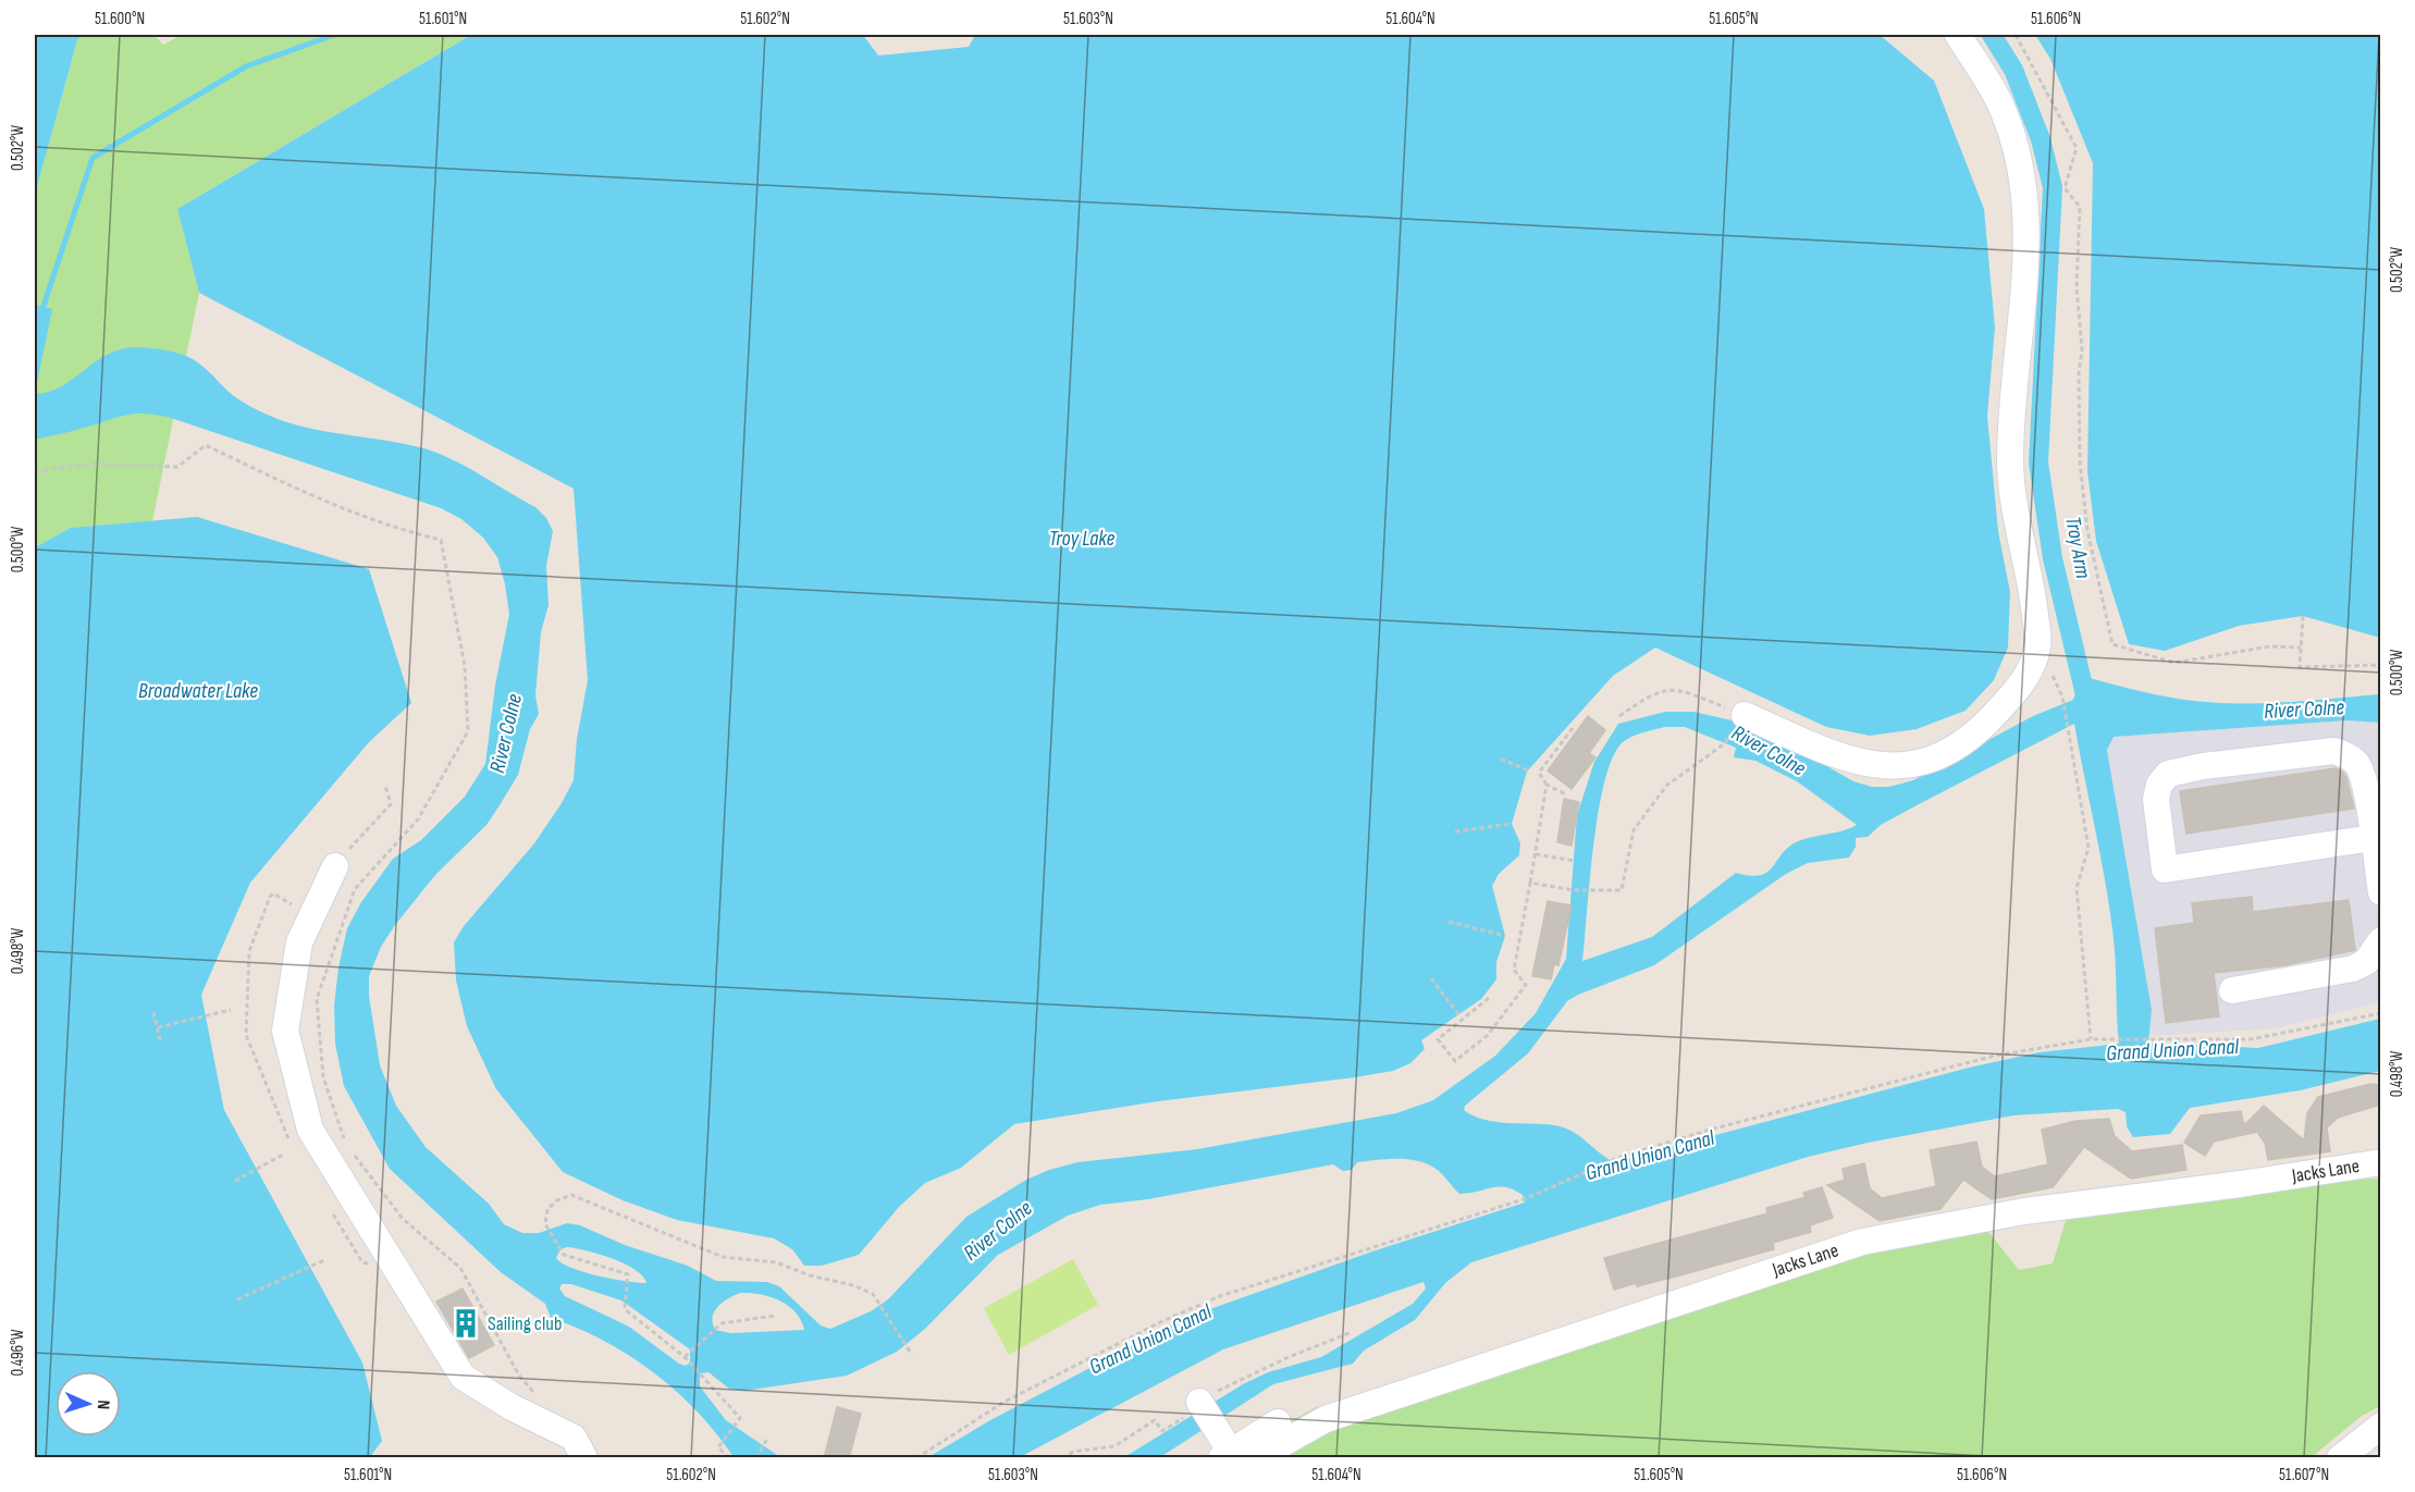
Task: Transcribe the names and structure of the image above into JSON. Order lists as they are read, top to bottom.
{
  "streets": {
    "street": ["Jacks Lane"]
  },
  "water": [
    "Troy Lake",
    "Troy Arm",
    "Broadwater Lake",
    "River Colne",
    "Grand Union Canal"
  ],
  "places": {
    "building": ["Sailing club"]
  },
  "north": "right",
  "coordinates": [
    "51.600°N",
    "51.601°N",
    "51.602°N",
    "51.603°N",
    "51.604°N",
    "51.605°N",
    "51.606°N",
    "0.502°W",
    "0.500°W",
    "0.498°W",
    "0.496°W",
    "51.607°N"
  ]
}
